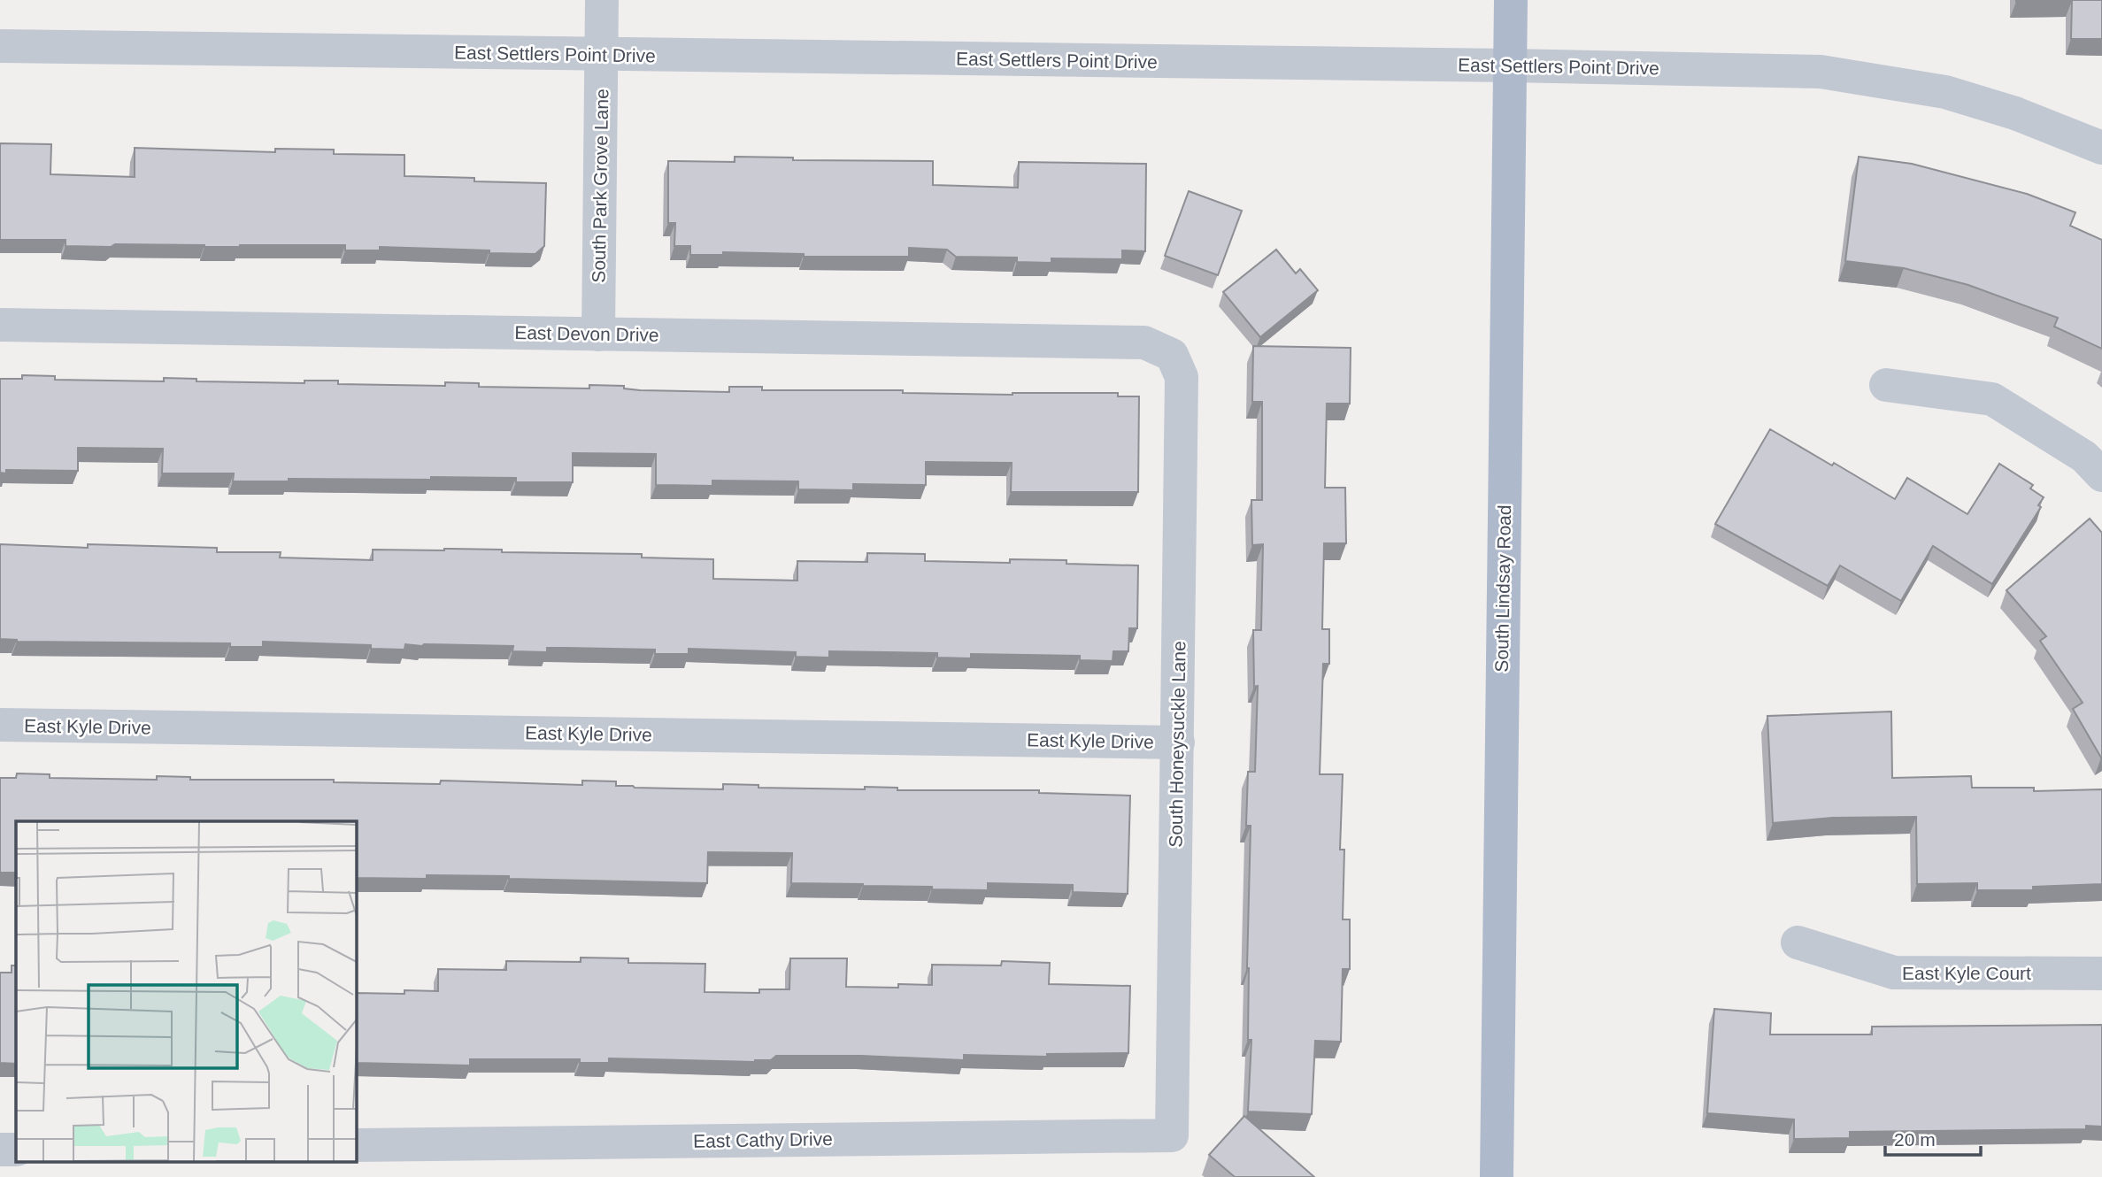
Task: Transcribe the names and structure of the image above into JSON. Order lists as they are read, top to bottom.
{
  "streets": {
    "main road": ["South Lindsay Road"],
    "street": [
      "East Settlers Point Drive",
      "South Park Grove Lane",
      "East Devon Drive",
      "East Kyle Drive",
      "South Honeysuckle Lane",
      "East Kyle Court",
      "East Cathy Drive"
    ]
  },
  "crossings": [
    ["East Settlers Point Drive", "South Park Grove Lane"],
    ["East Settlers Point Drive", "South Lindsay Road"],
    ["South Park Grove Lane", "East Devon Drive"],
    ["East Devon Drive", "South Honeysuckle Lane"],
    ["East Kyle Drive", "South Honeysuckle Lane"],
    ["South Honeysuckle Lane", "East Cathy Drive"]
  ],
  "scale_bar": "20 m"
}
